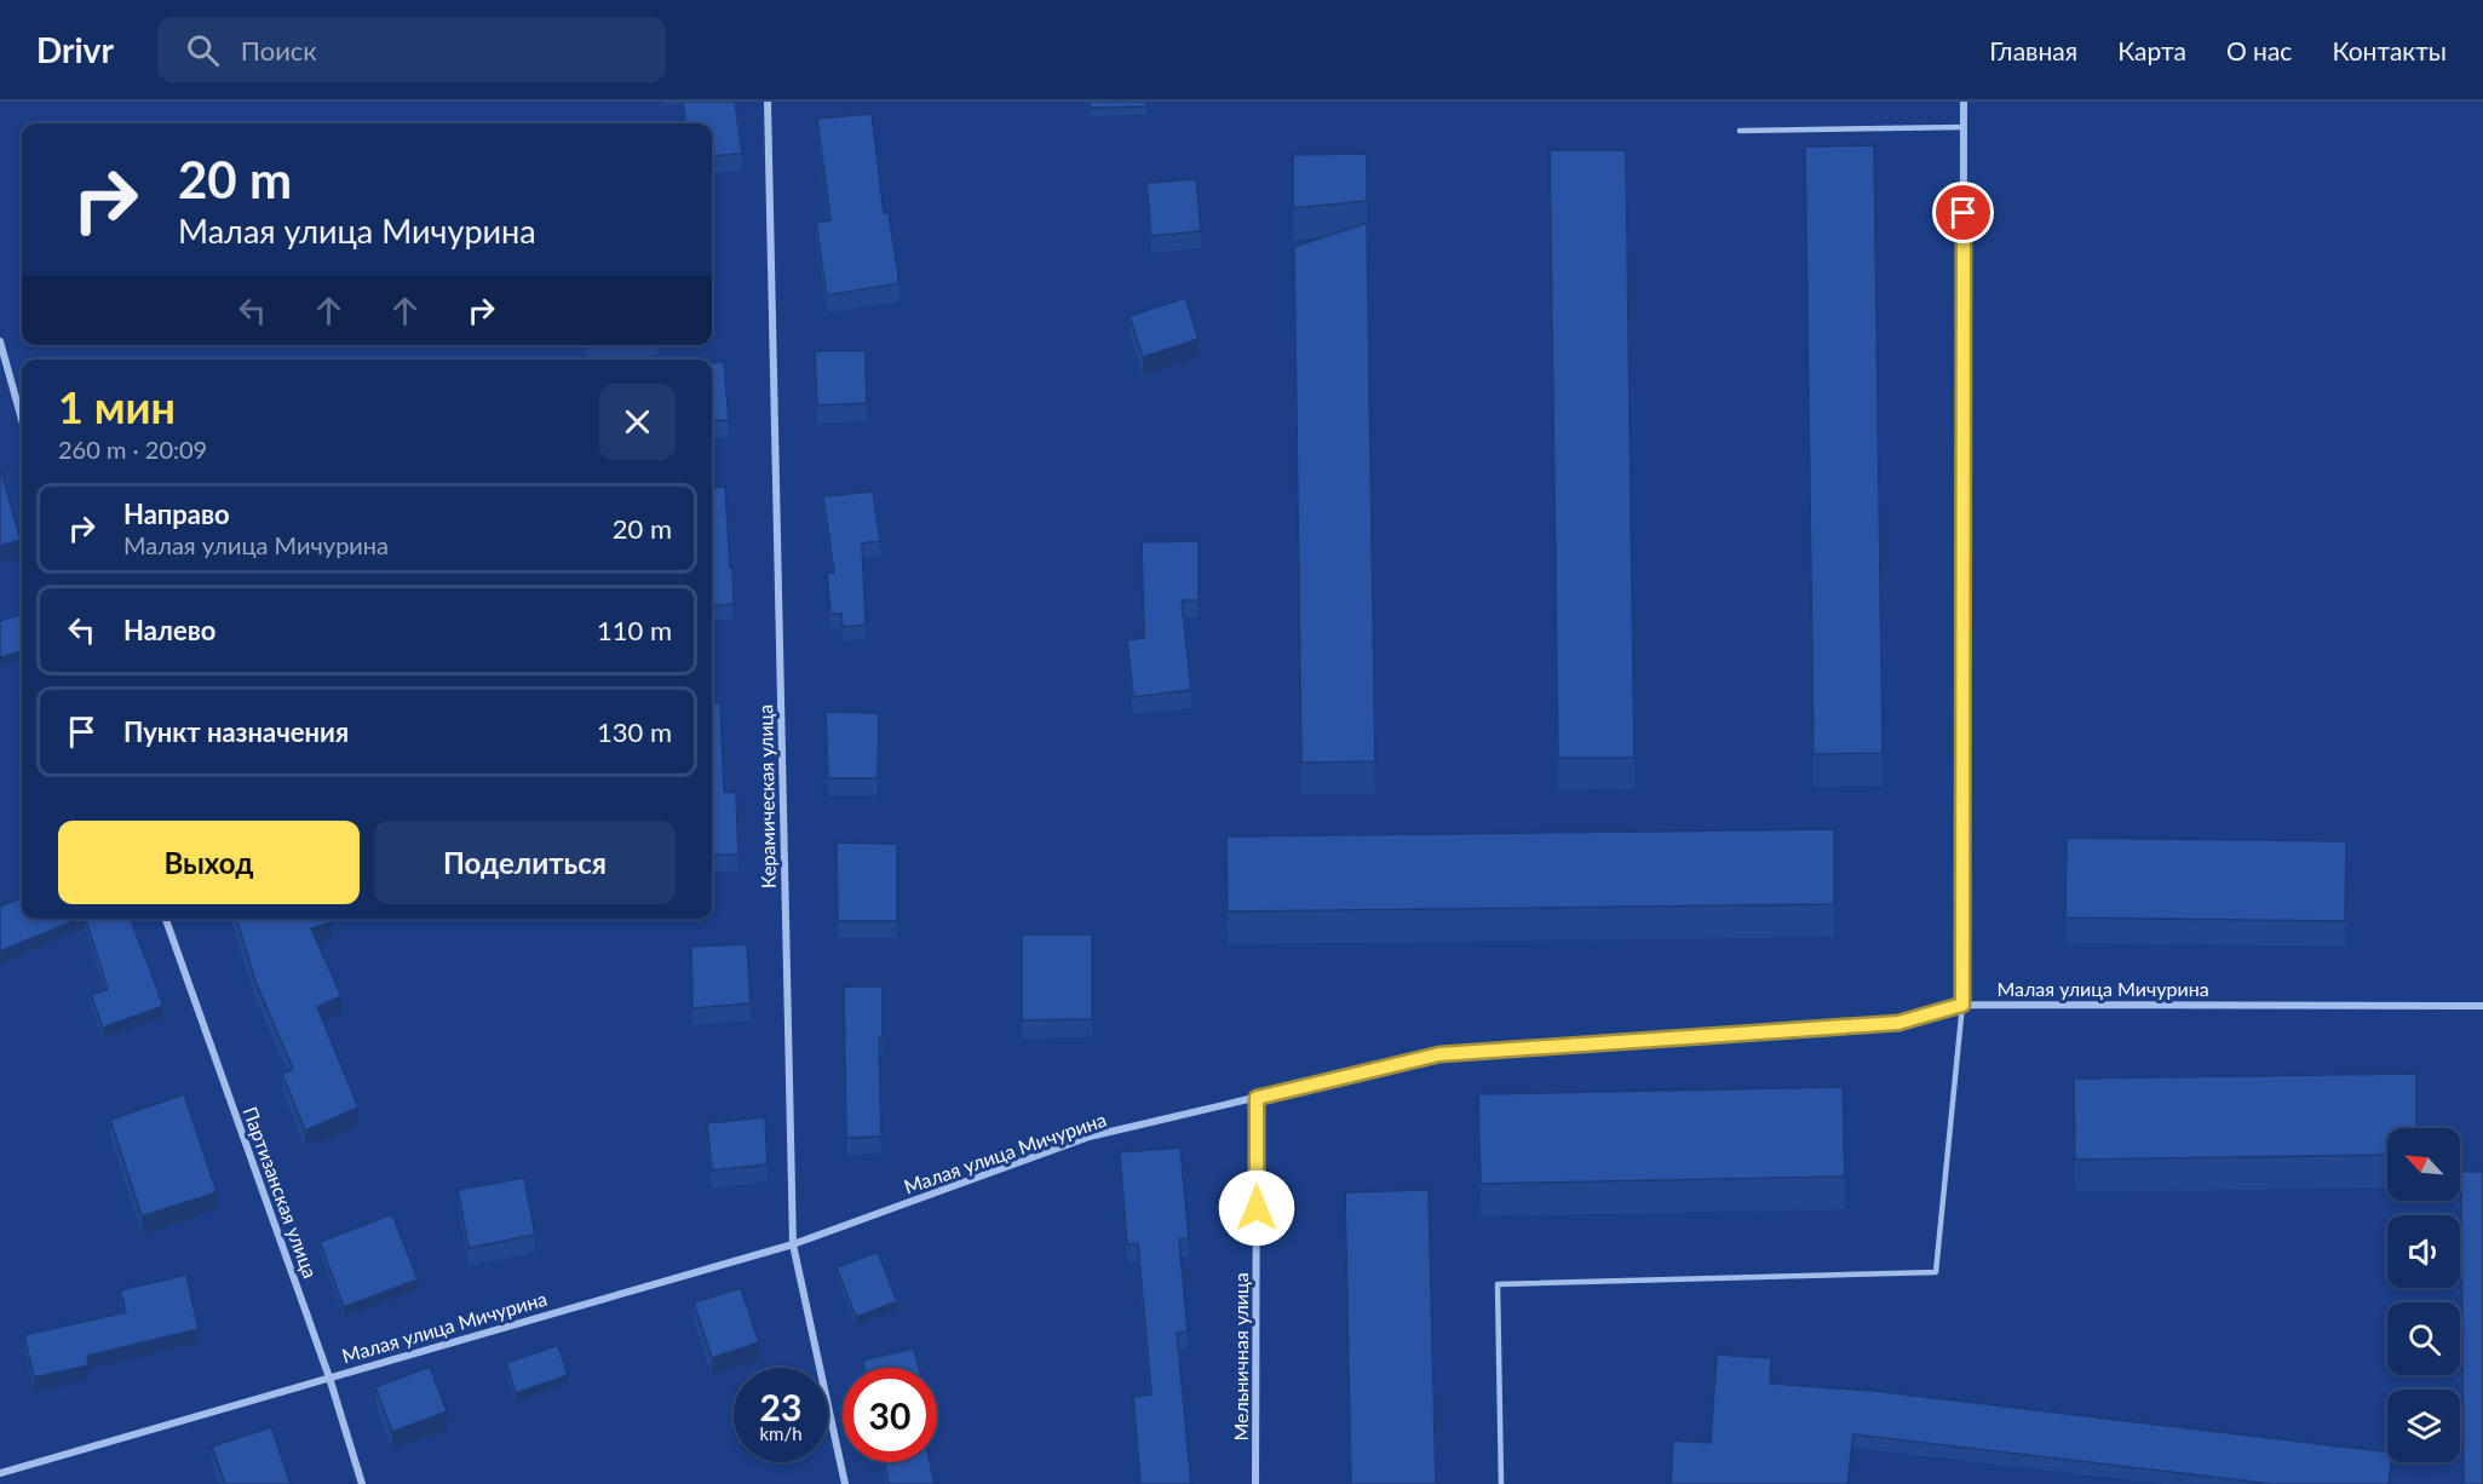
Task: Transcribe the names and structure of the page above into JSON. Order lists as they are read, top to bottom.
{
  "streets": {
    "street": [
      "Керамическая улица",
      "Малая улица Мичурина",
      "Партизанская улица",
      "Мельничная улица"
    ]
  },
  "crossings": [
    ["Керамическая улица", "Малая улица Мичурина"],
    ["Малая улица Мичурина", "Партизанская улица"],
    ["Малая улица Мичурина", "Мельничная улица"]
  ],
  "north": "top left",
  "page": {
    "header": "Drivr",
    "search": "Поиск",
    "nav": [
      "Главная",
      "Карта",
      "О нас",
      "Контакты"
    ],
    "turn": ["20 m", "Малая улица Мичурина"],
    "heading": ["1 мин", "260 m · 20:09"],
    "list": [
      {
        "name": "Направо",
        "note": "Малая улица Мичурина",
        "value": "20 m"
      },
      {
        "name": "Налево",
        "value": "110 m"
      },
      {
        "name": "Пункт назначения",
        "value": "130 m"
      }
    ],
    "buttons": ["Выход", "Поделиться"],
    "speed": "23 km/h",
    "limit": "30"
  }
}
